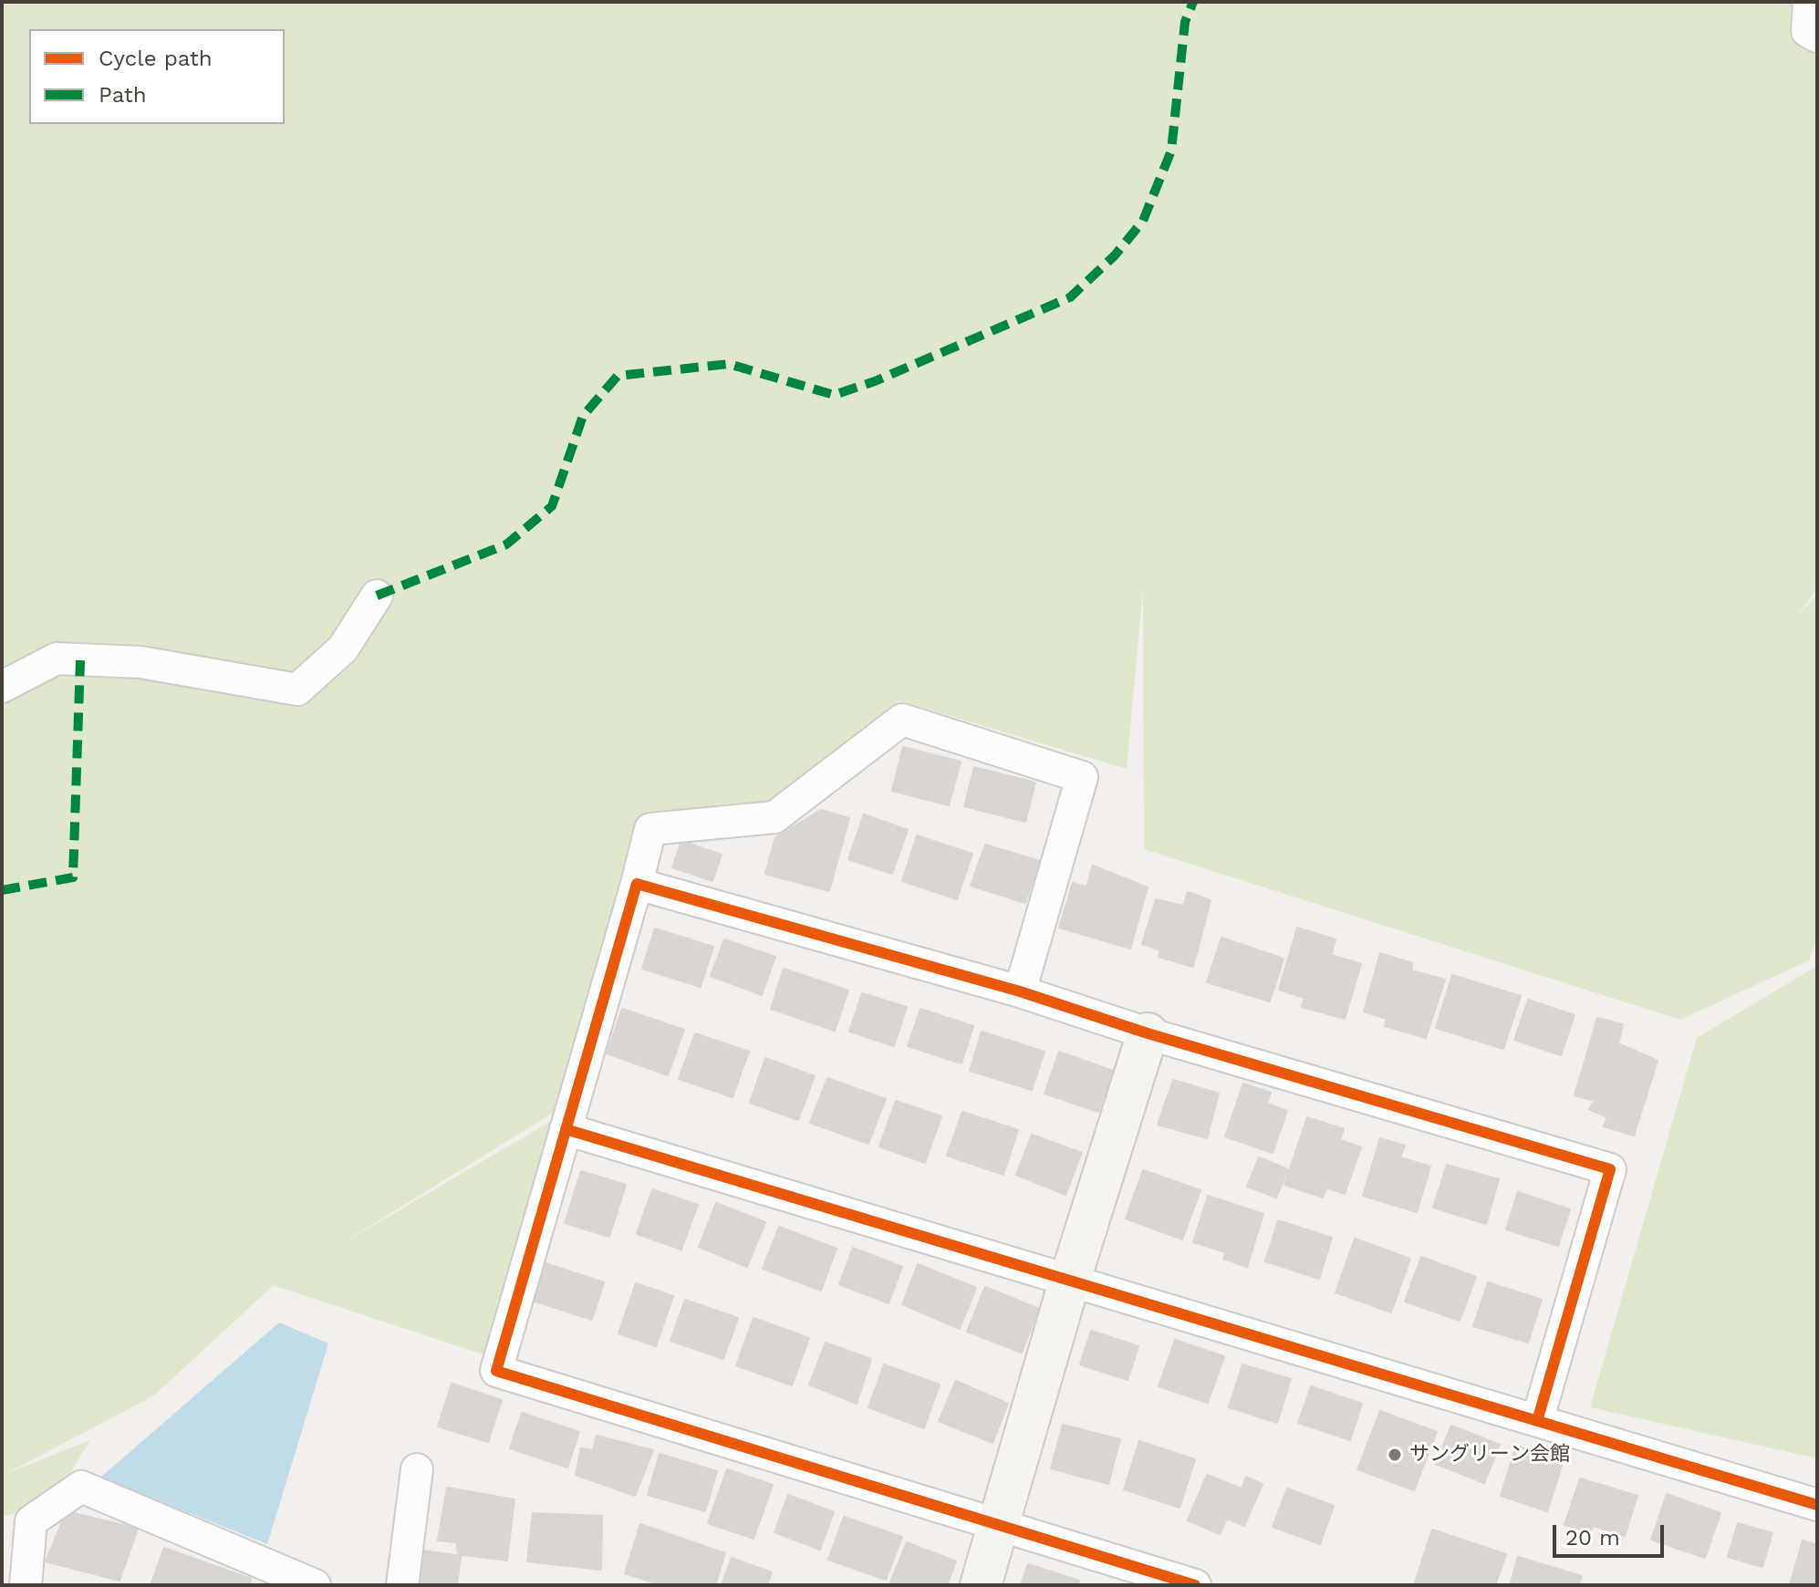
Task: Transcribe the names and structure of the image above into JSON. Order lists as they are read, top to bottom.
{
  "places": ["サングリーン会館"],
  "legend": ["Cycle path", "Path"],
  "scale_bar": "20 m"
}
